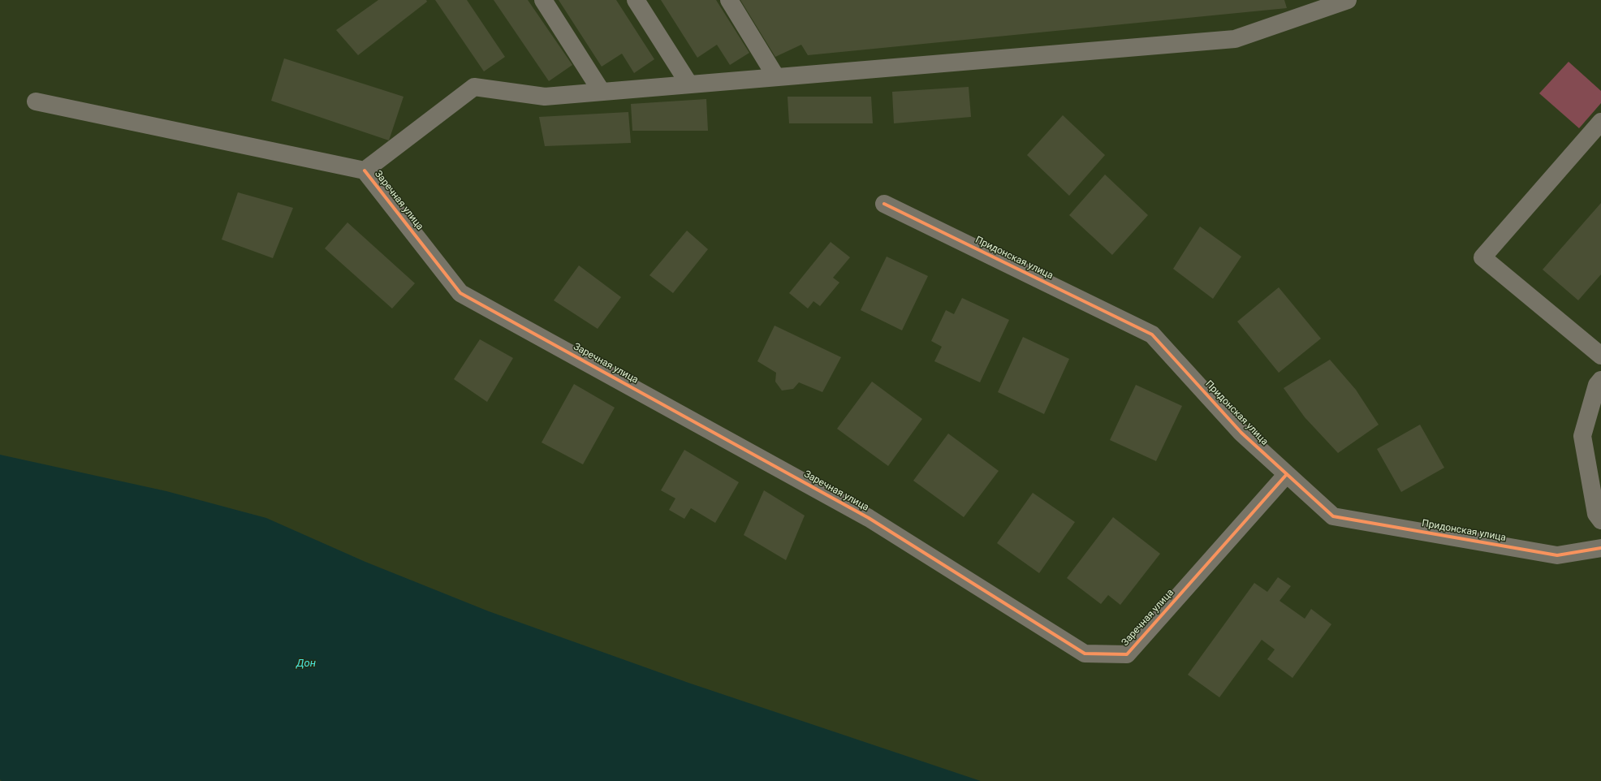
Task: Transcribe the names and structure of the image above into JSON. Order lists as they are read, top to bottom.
{
  "streets": {
    "street": ["Заречная улица", "Придонская улица"]
  },
  "crossings": [
    ["Заречная улица", "Придонская улица"]
  ],
  "water": ["Дон"]
}
